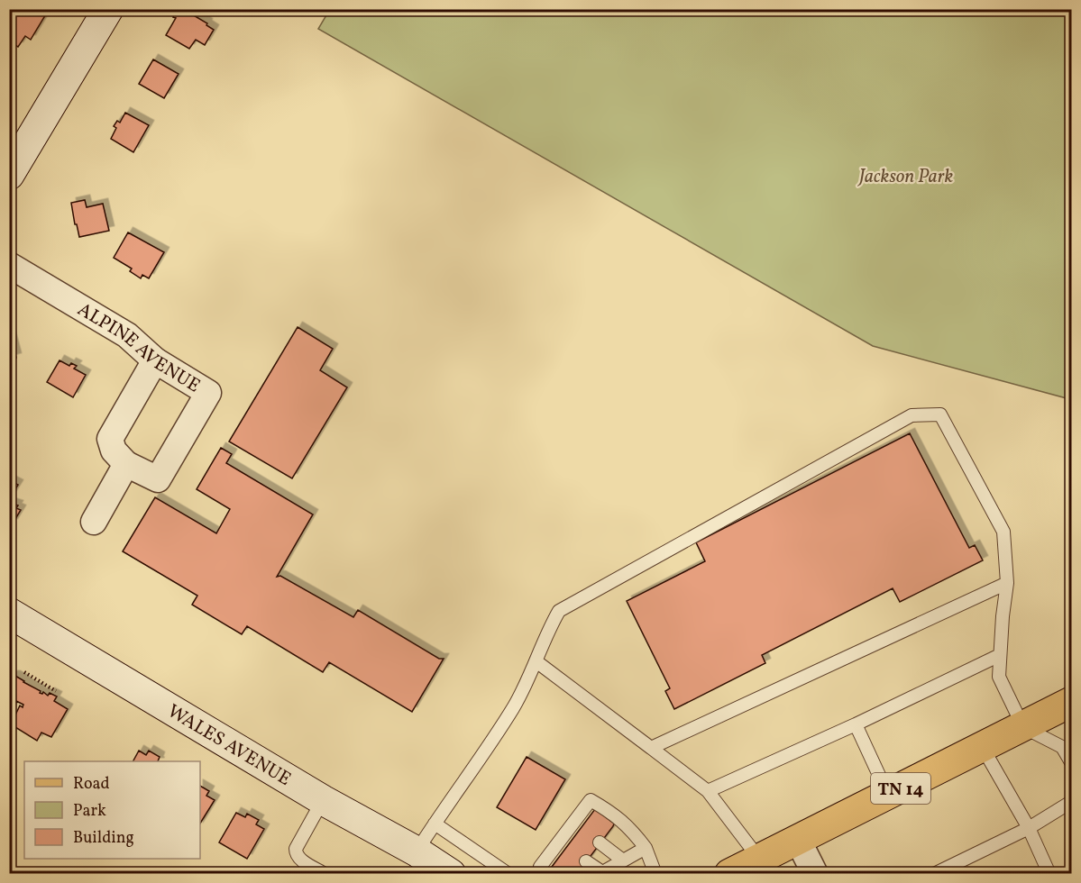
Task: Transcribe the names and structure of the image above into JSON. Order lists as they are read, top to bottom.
{
  "streets": {
    "main road": ["WALES AVENUE", "TN 14"],
    "street": ["ALPINE AVENUE"]
  },
  "parks": ["Jackson Park"],
  "legend": ["Road", "Park", "Building"]
}
